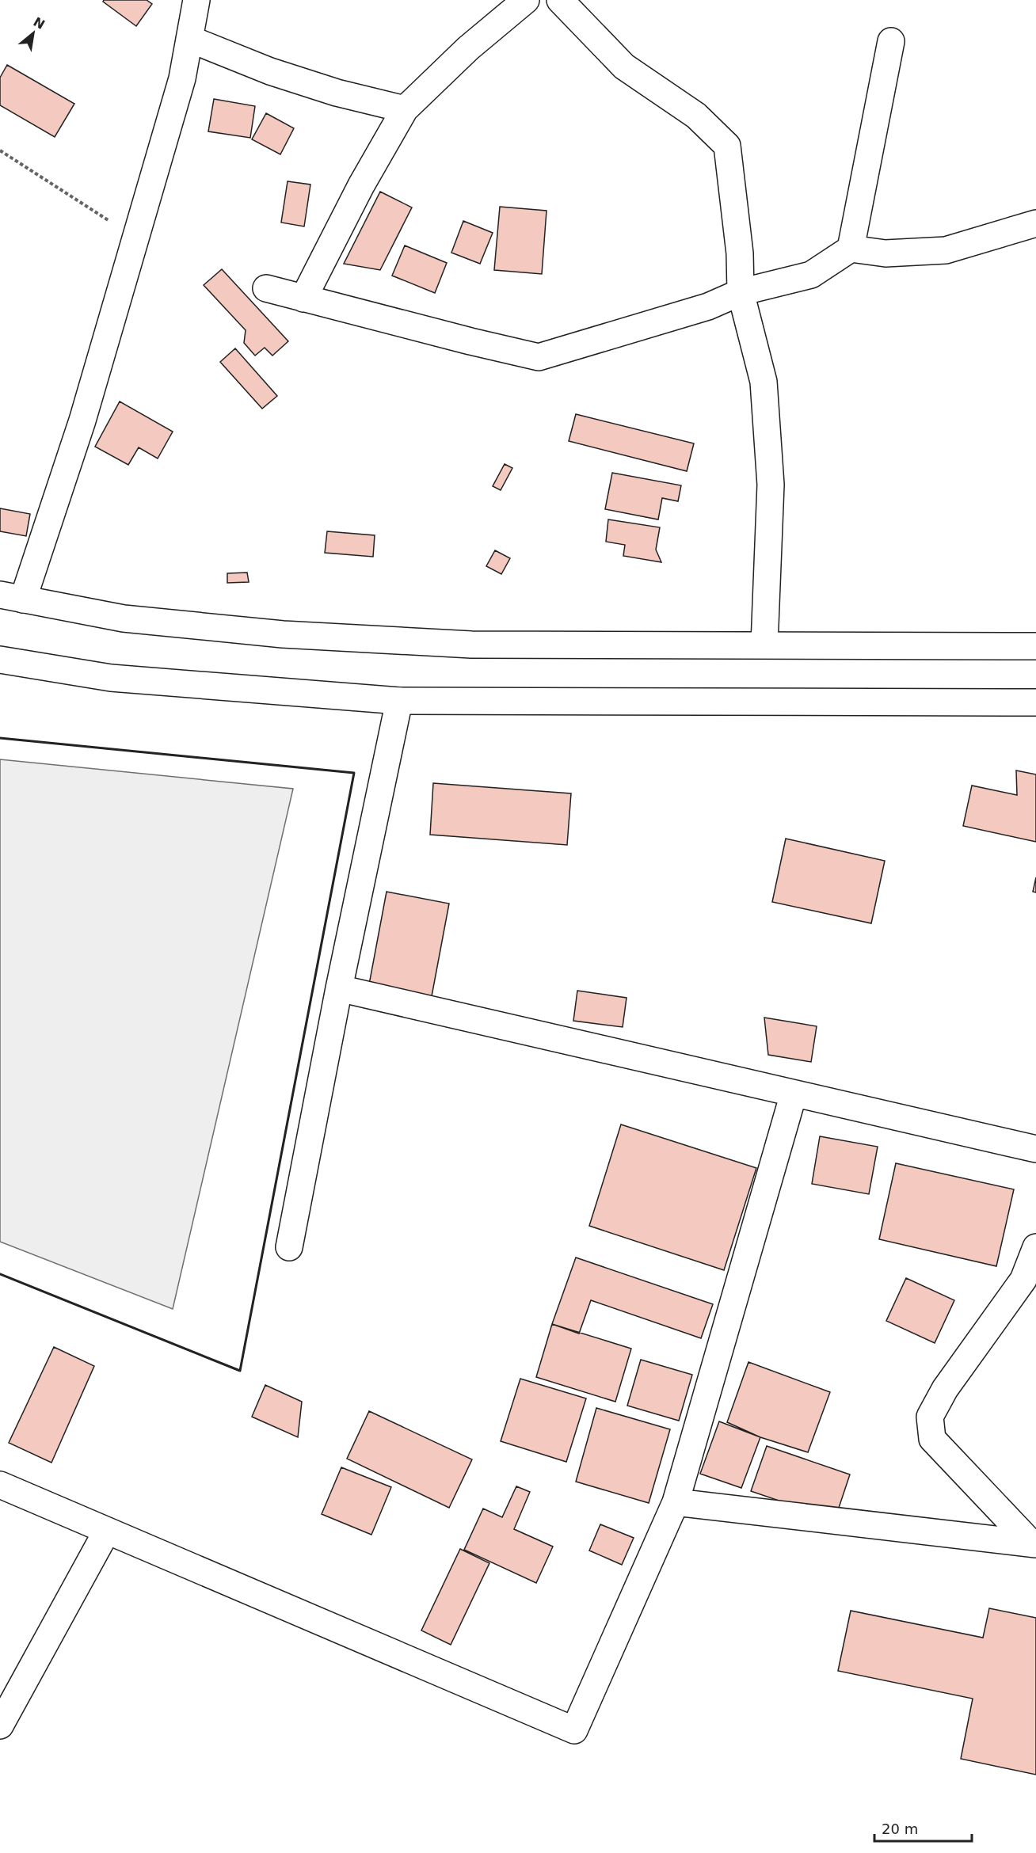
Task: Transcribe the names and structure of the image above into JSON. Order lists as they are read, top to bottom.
{
  "scale_bar": "20 m",
  "north": "top right"
}
